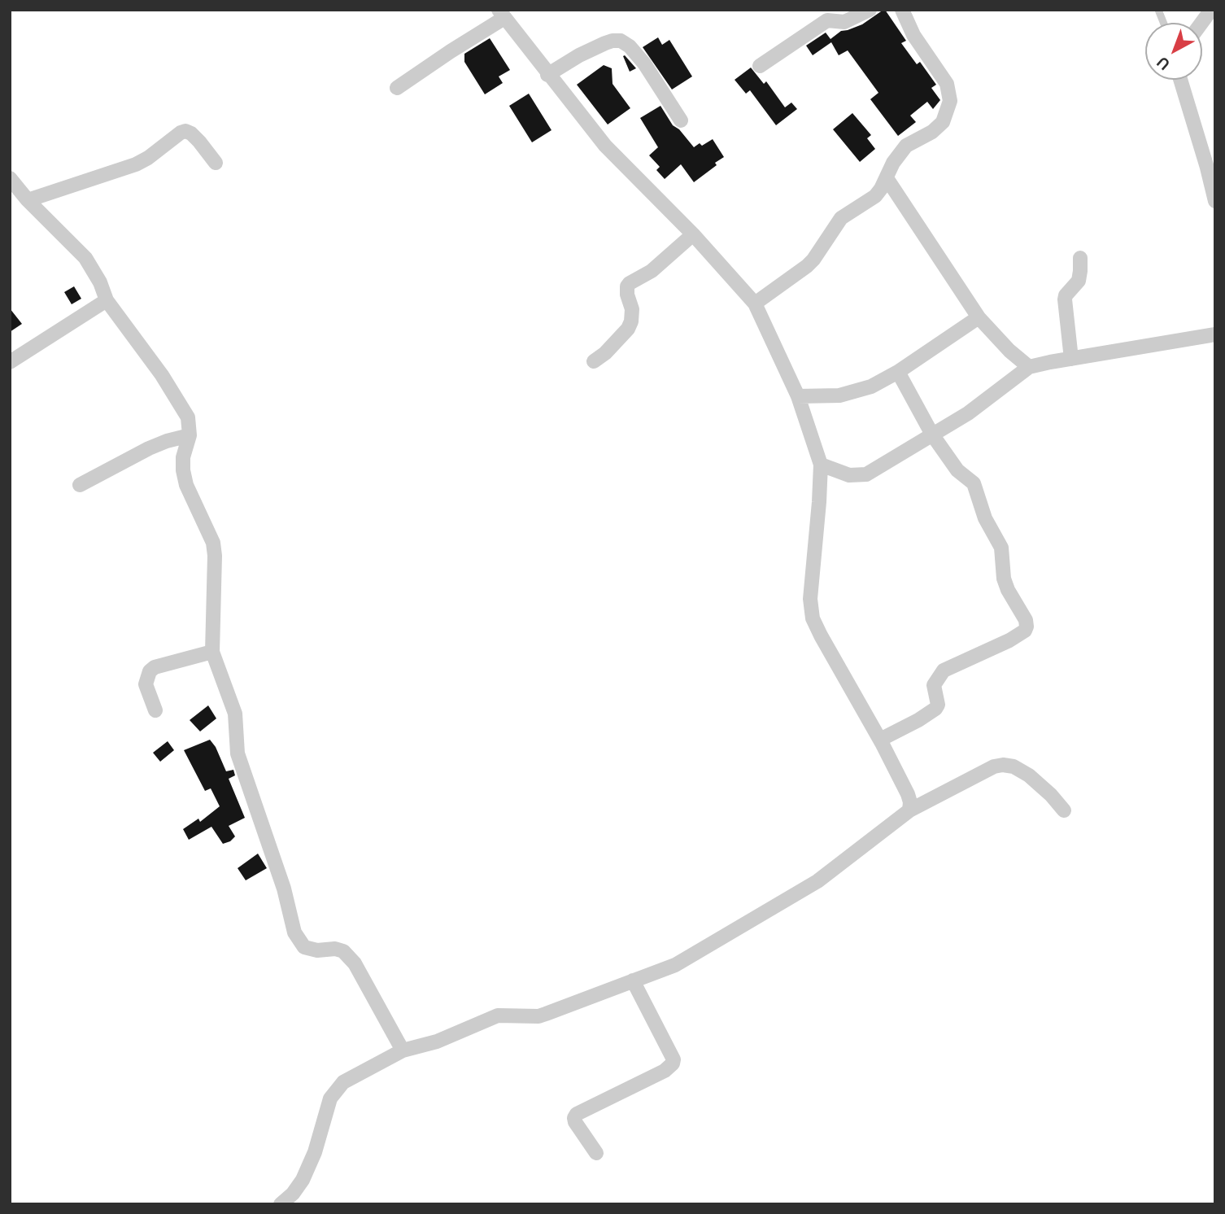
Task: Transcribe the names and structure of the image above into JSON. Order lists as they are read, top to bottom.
{
  "north": "bottom left"
}
